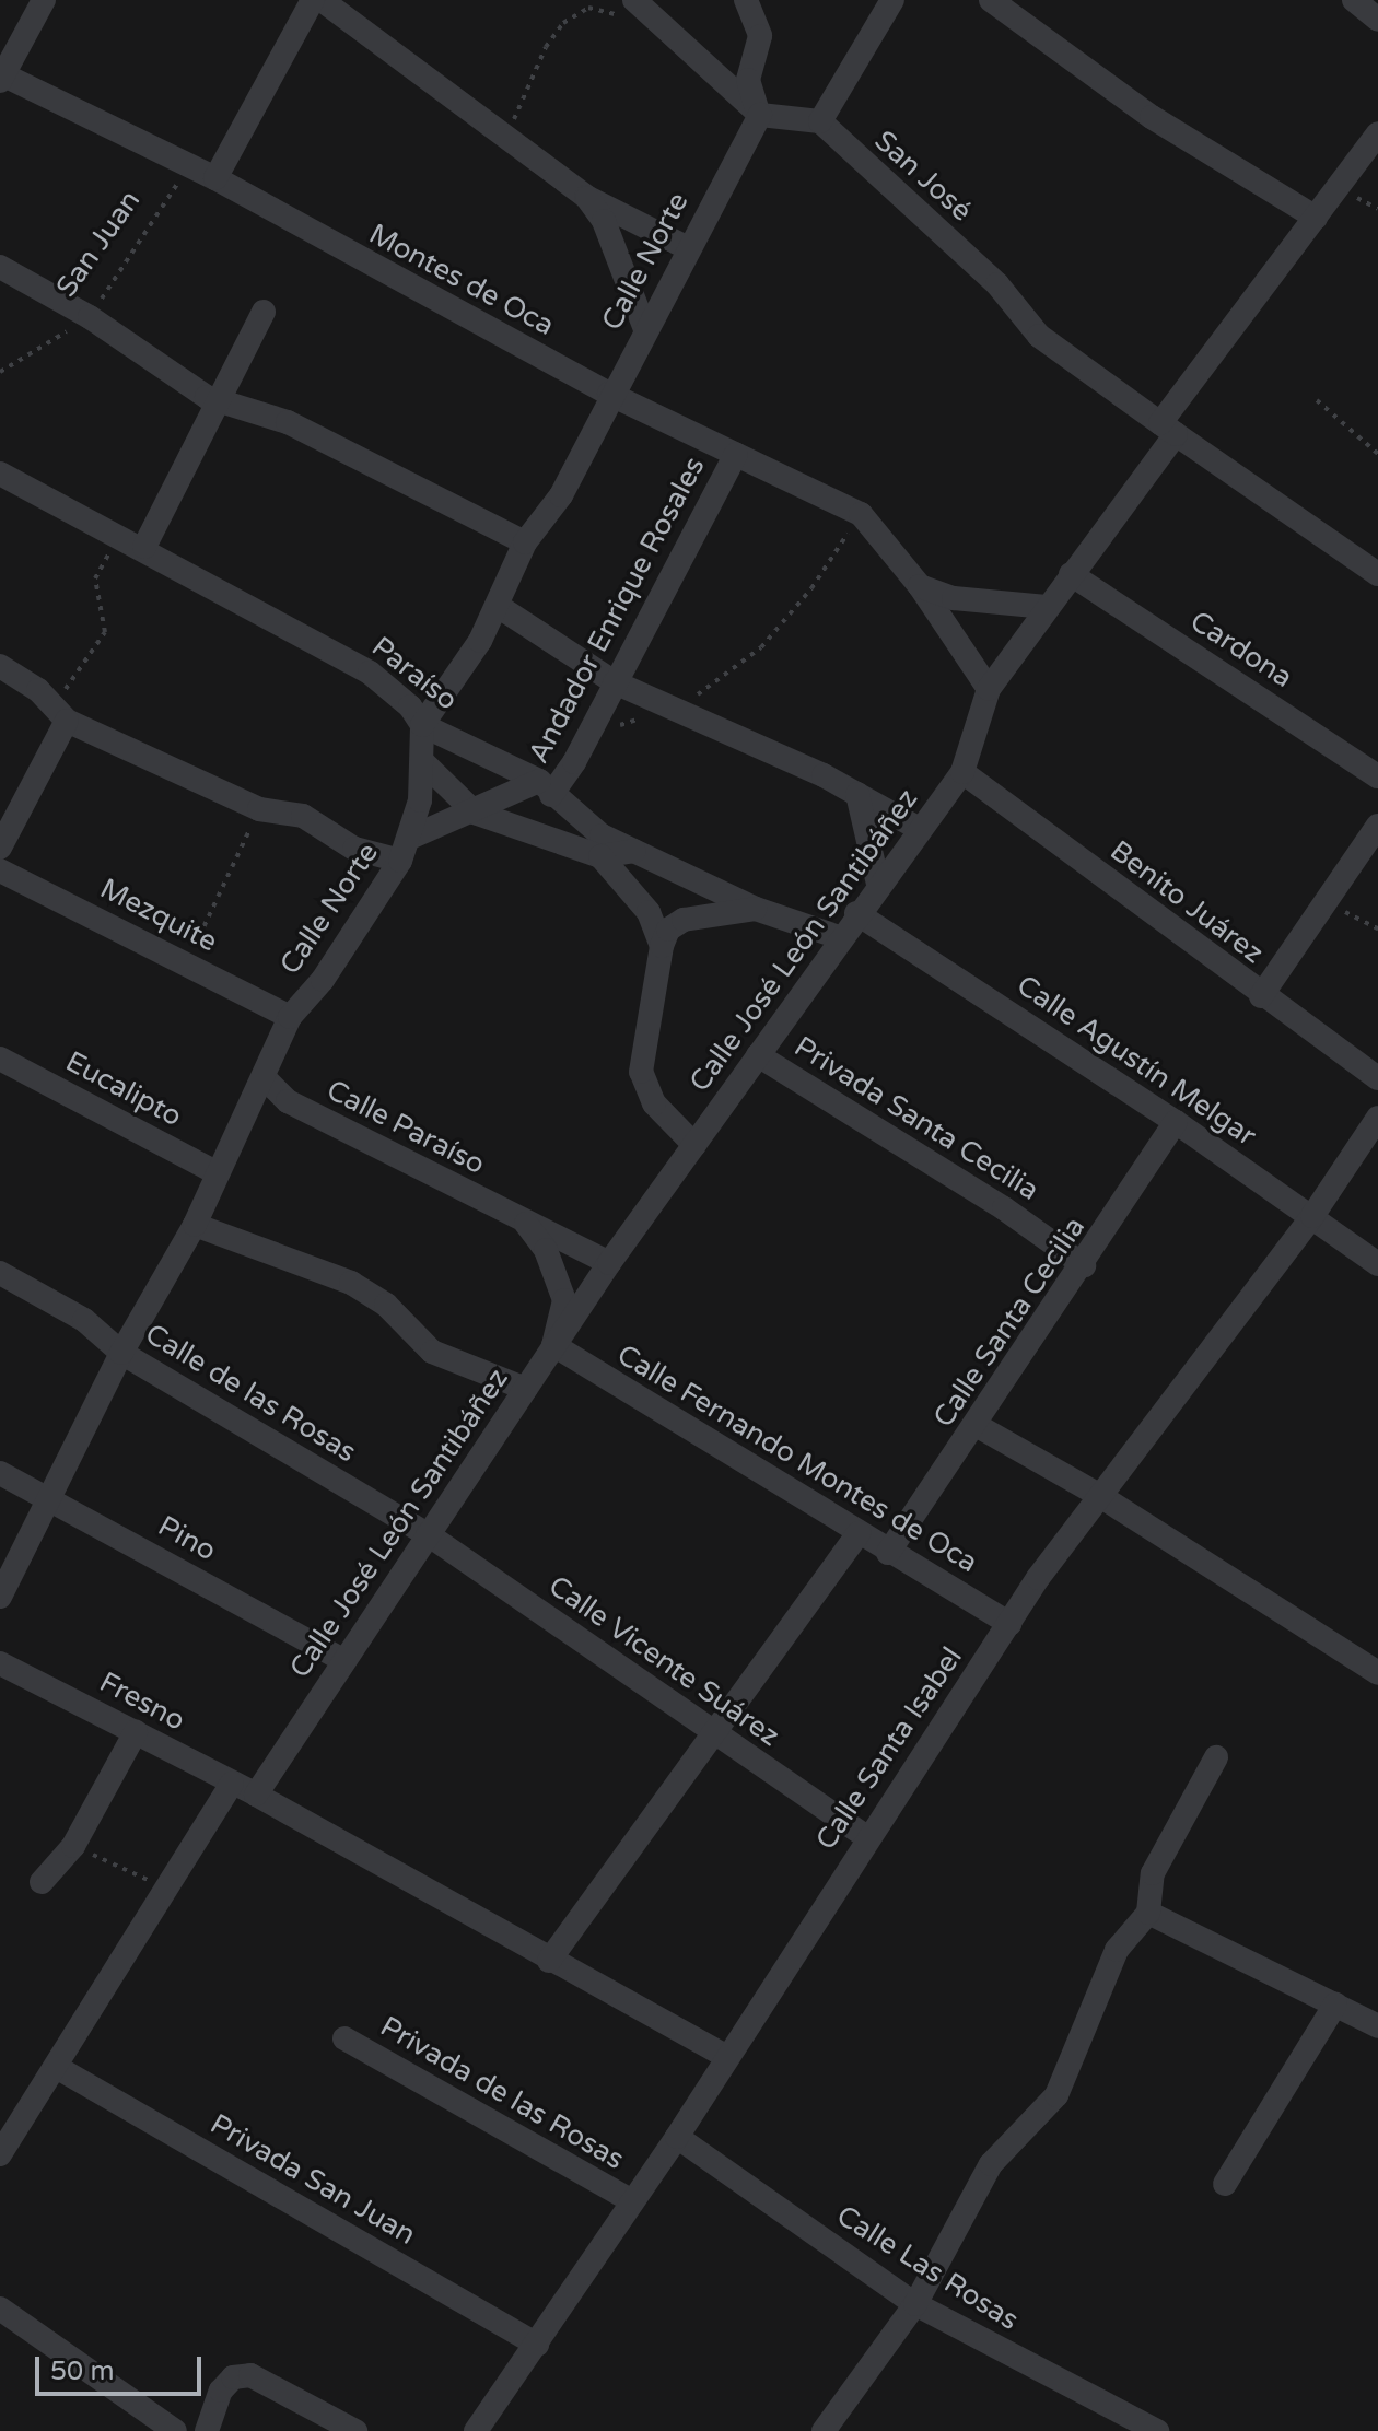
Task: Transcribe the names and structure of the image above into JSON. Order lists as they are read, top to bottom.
{
  "streets": {
    "street": [
      "San José",
      "Calle Norte",
      "Montes de Oca",
      "Andador Enrique Rosales",
      "Cardona",
      "Paraíso",
      "Benito Juárez",
      "Mezquite",
      "Calle José León Santibáñez",
      "Calle Agustín Melgar",
      "Eucalipto",
      "Privada Santa Cecilia",
      "Calle Paraíso",
      "Calle Santa Cecilia",
      "Calle de las Rosas",
      "Calle Fernando Montes de Oca",
      "Pino",
      "Calle Vicente Suárez",
      "Fresno",
      "Calle Santa Isabel",
      "Privada de las Rosas",
      "Privada San Juan",
      "Calle Las Rosas"
    ],
    "path": ["San Juan"]
  },
  "crossings": [
    ["San José", "Calle José León Santibáñez"],
    ["San Juan", "Montes de Oca"],
    ["Calle Norte", "Montes de Oca"],
    ["Calle Norte", "Paraíso"],
    ["Calle Norte", "Mezquite"],
    ["Calle Norte", "Eucalipto"],
    ["Calle Norte", "Calle Paraíso"],
    ["Calle Norte", "Calle de las Rosas"],
    ["Calle Norte", "Pino"],
    ["Montes de Oca", "Andador Enrique Rosales"],
    ["Montes de Oca", "Calle José León Santibáñez"],
    ["Andador Enrique Rosales", "Paraíso"],
    ["Cardona", "Calle José León Santibáñez"],
    ["Paraíso", "Calle José León Santibáñez"],
    ["Benito Juárez", "Calle José León Santibáñez"],
    ["Calle José León Santibáñez", "Calle Agustín Melgar"],
    ["Calle José León Santibáñez", "Privada Santa Cecilia"],
    ["Calle José León Santibáñez", "Calle Paraíso"],
    ["Calle José León Santibáñez", "Calle de las Rosas"],
    ["Calle José León Santibáñez", "Calle Fernando Montes de Oca"],
    ["Calle José León Santibáñez", "Pino"],
    ["Calle José León Santibáñez", "Calle Vicente Suárez"],
    ["Calle José León Santibáñez", "Fresno"],
    ["Calle Agustín Melgar", "Calle Santa Cecilia"],
    ["Calle Agustín Melgar", "Calle Santa Isabel"],
    ["Privada Santa Cecilia", "Calle Santa Cecilia"],
    ["Calle Santa Cecilia", "Calle Fernando Montes de Oca"],
    ["Calle de las Rosas", "Calle Vicente Suárez"],
    ["Calle Fernando Montes de Oca", "Calle Santa Isabel"],
    ["Calle Vicente Suárez", "Calle Santa Isabel"],
    ["Calle Santa Isabel", "Privada de las Rosas"],
    ["Calle Santa Isabel", "Privada San Juan"],
    ["Calle Santa Isabel", "Calle Las Rosas"]
  ],
  "scale_bar": "50 m"
}
